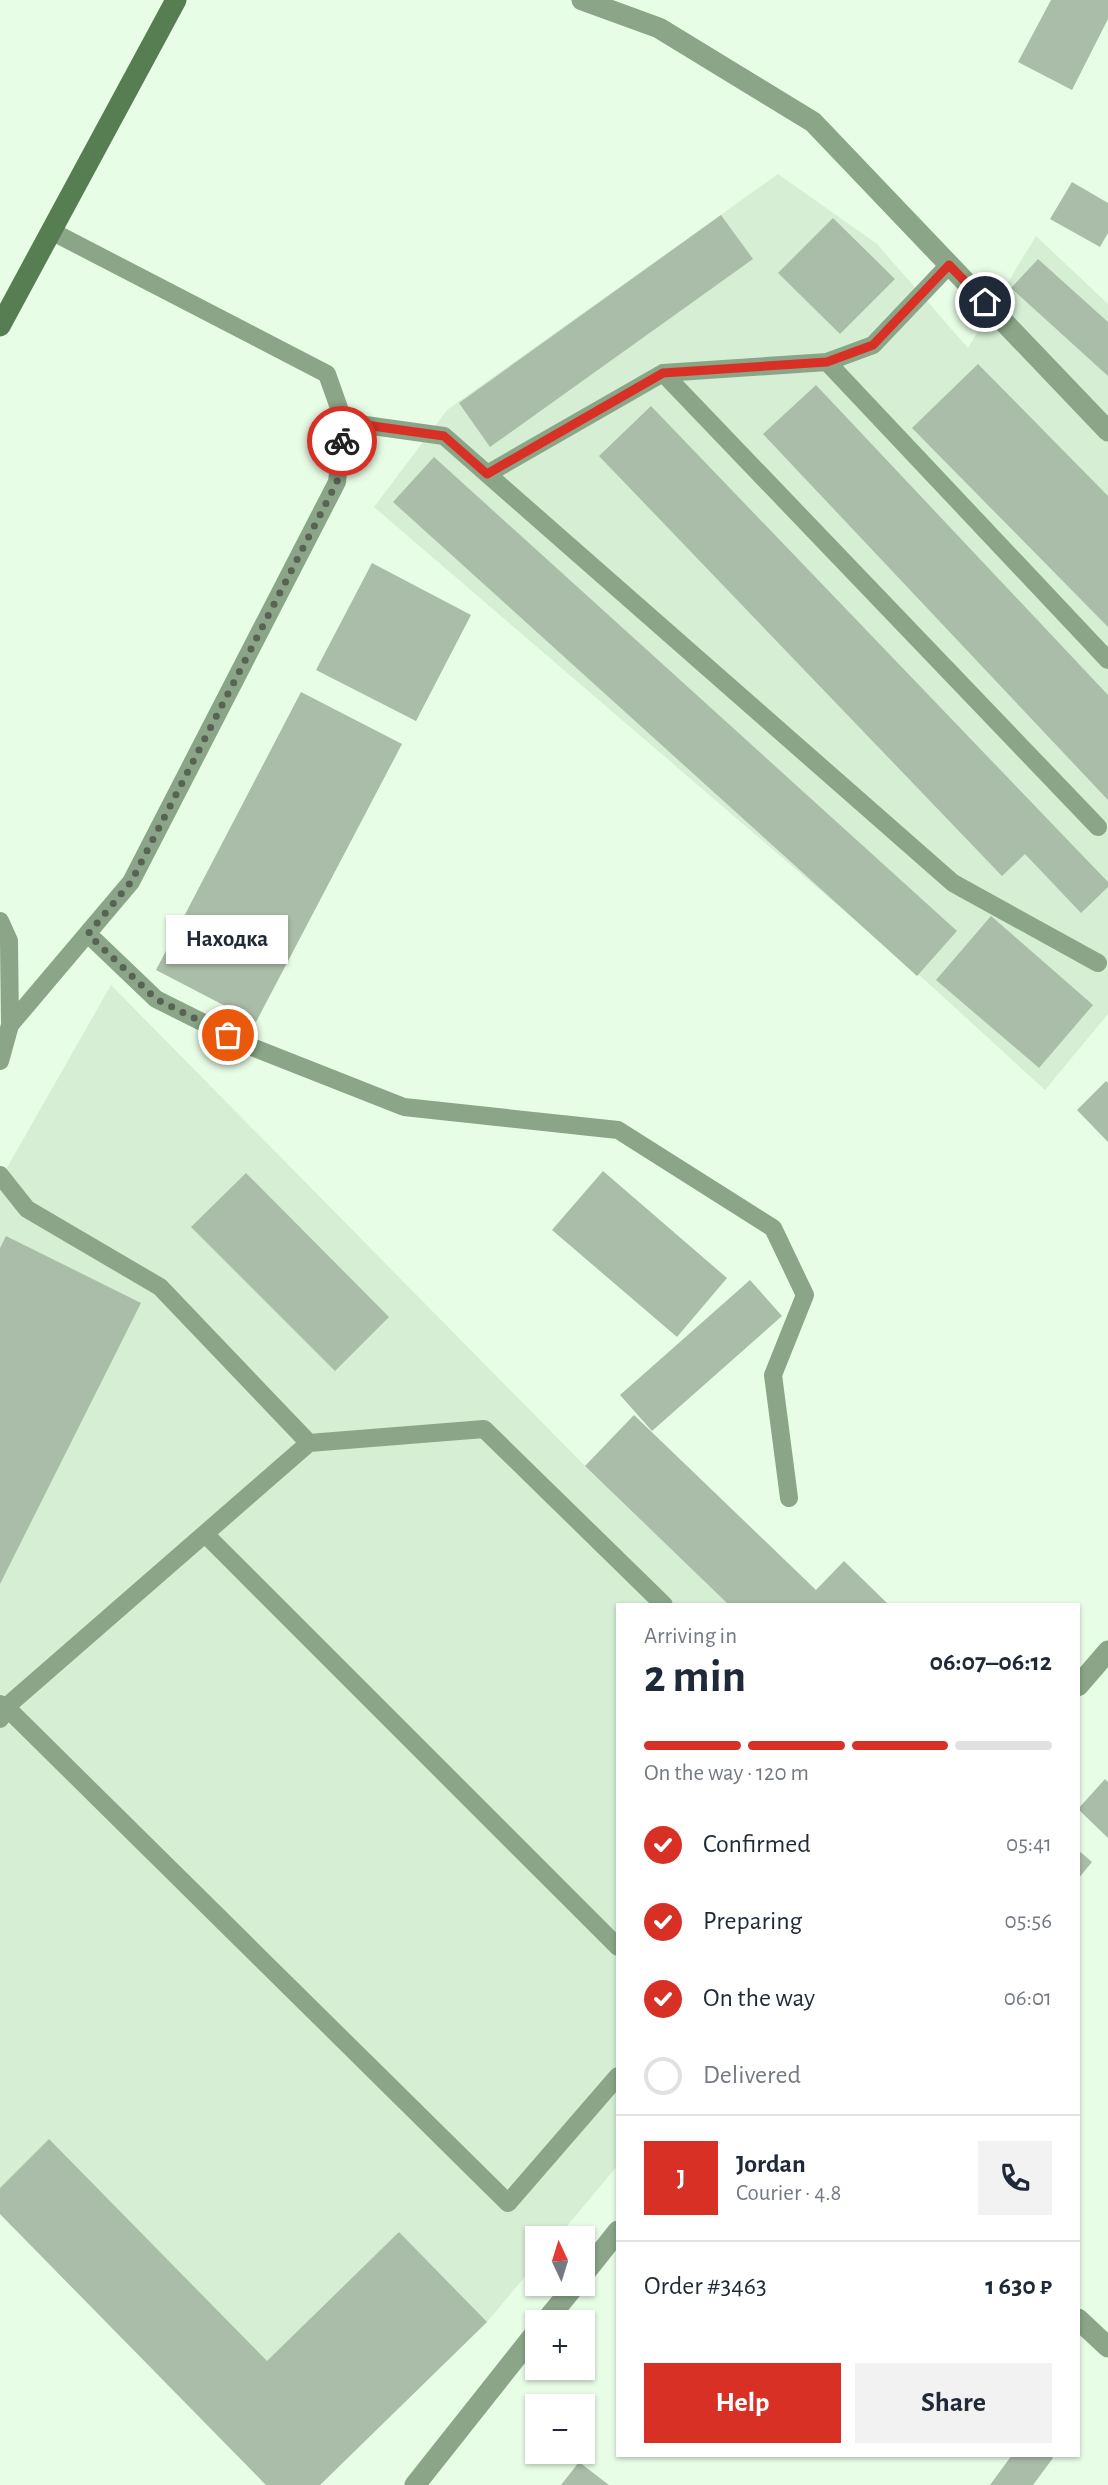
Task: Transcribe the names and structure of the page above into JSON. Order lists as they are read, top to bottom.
{
  "places": ["Находка"],
  "north": "top",
  "page": {
    "bubble": "Находка",
    "heading": ["2 min", "Arriving in", "06:07–06:12"],
    "panel": [
      "Jordan",
      "Courier · 4.8",
      "Order #3463",
      "1 630 ₽"
    ],
    "bar": "On the way · 120 m",
    "list": [
      ["Confirmed", "05:41"],
      ["Preparing", "05:56"],
      ["On the way", "06:01"],
      "Delivered"
    ],
    "round": "J",
    "map_buttons": ["+", "−"],
    "buttons": ["Help", "Share"]
  }
}
